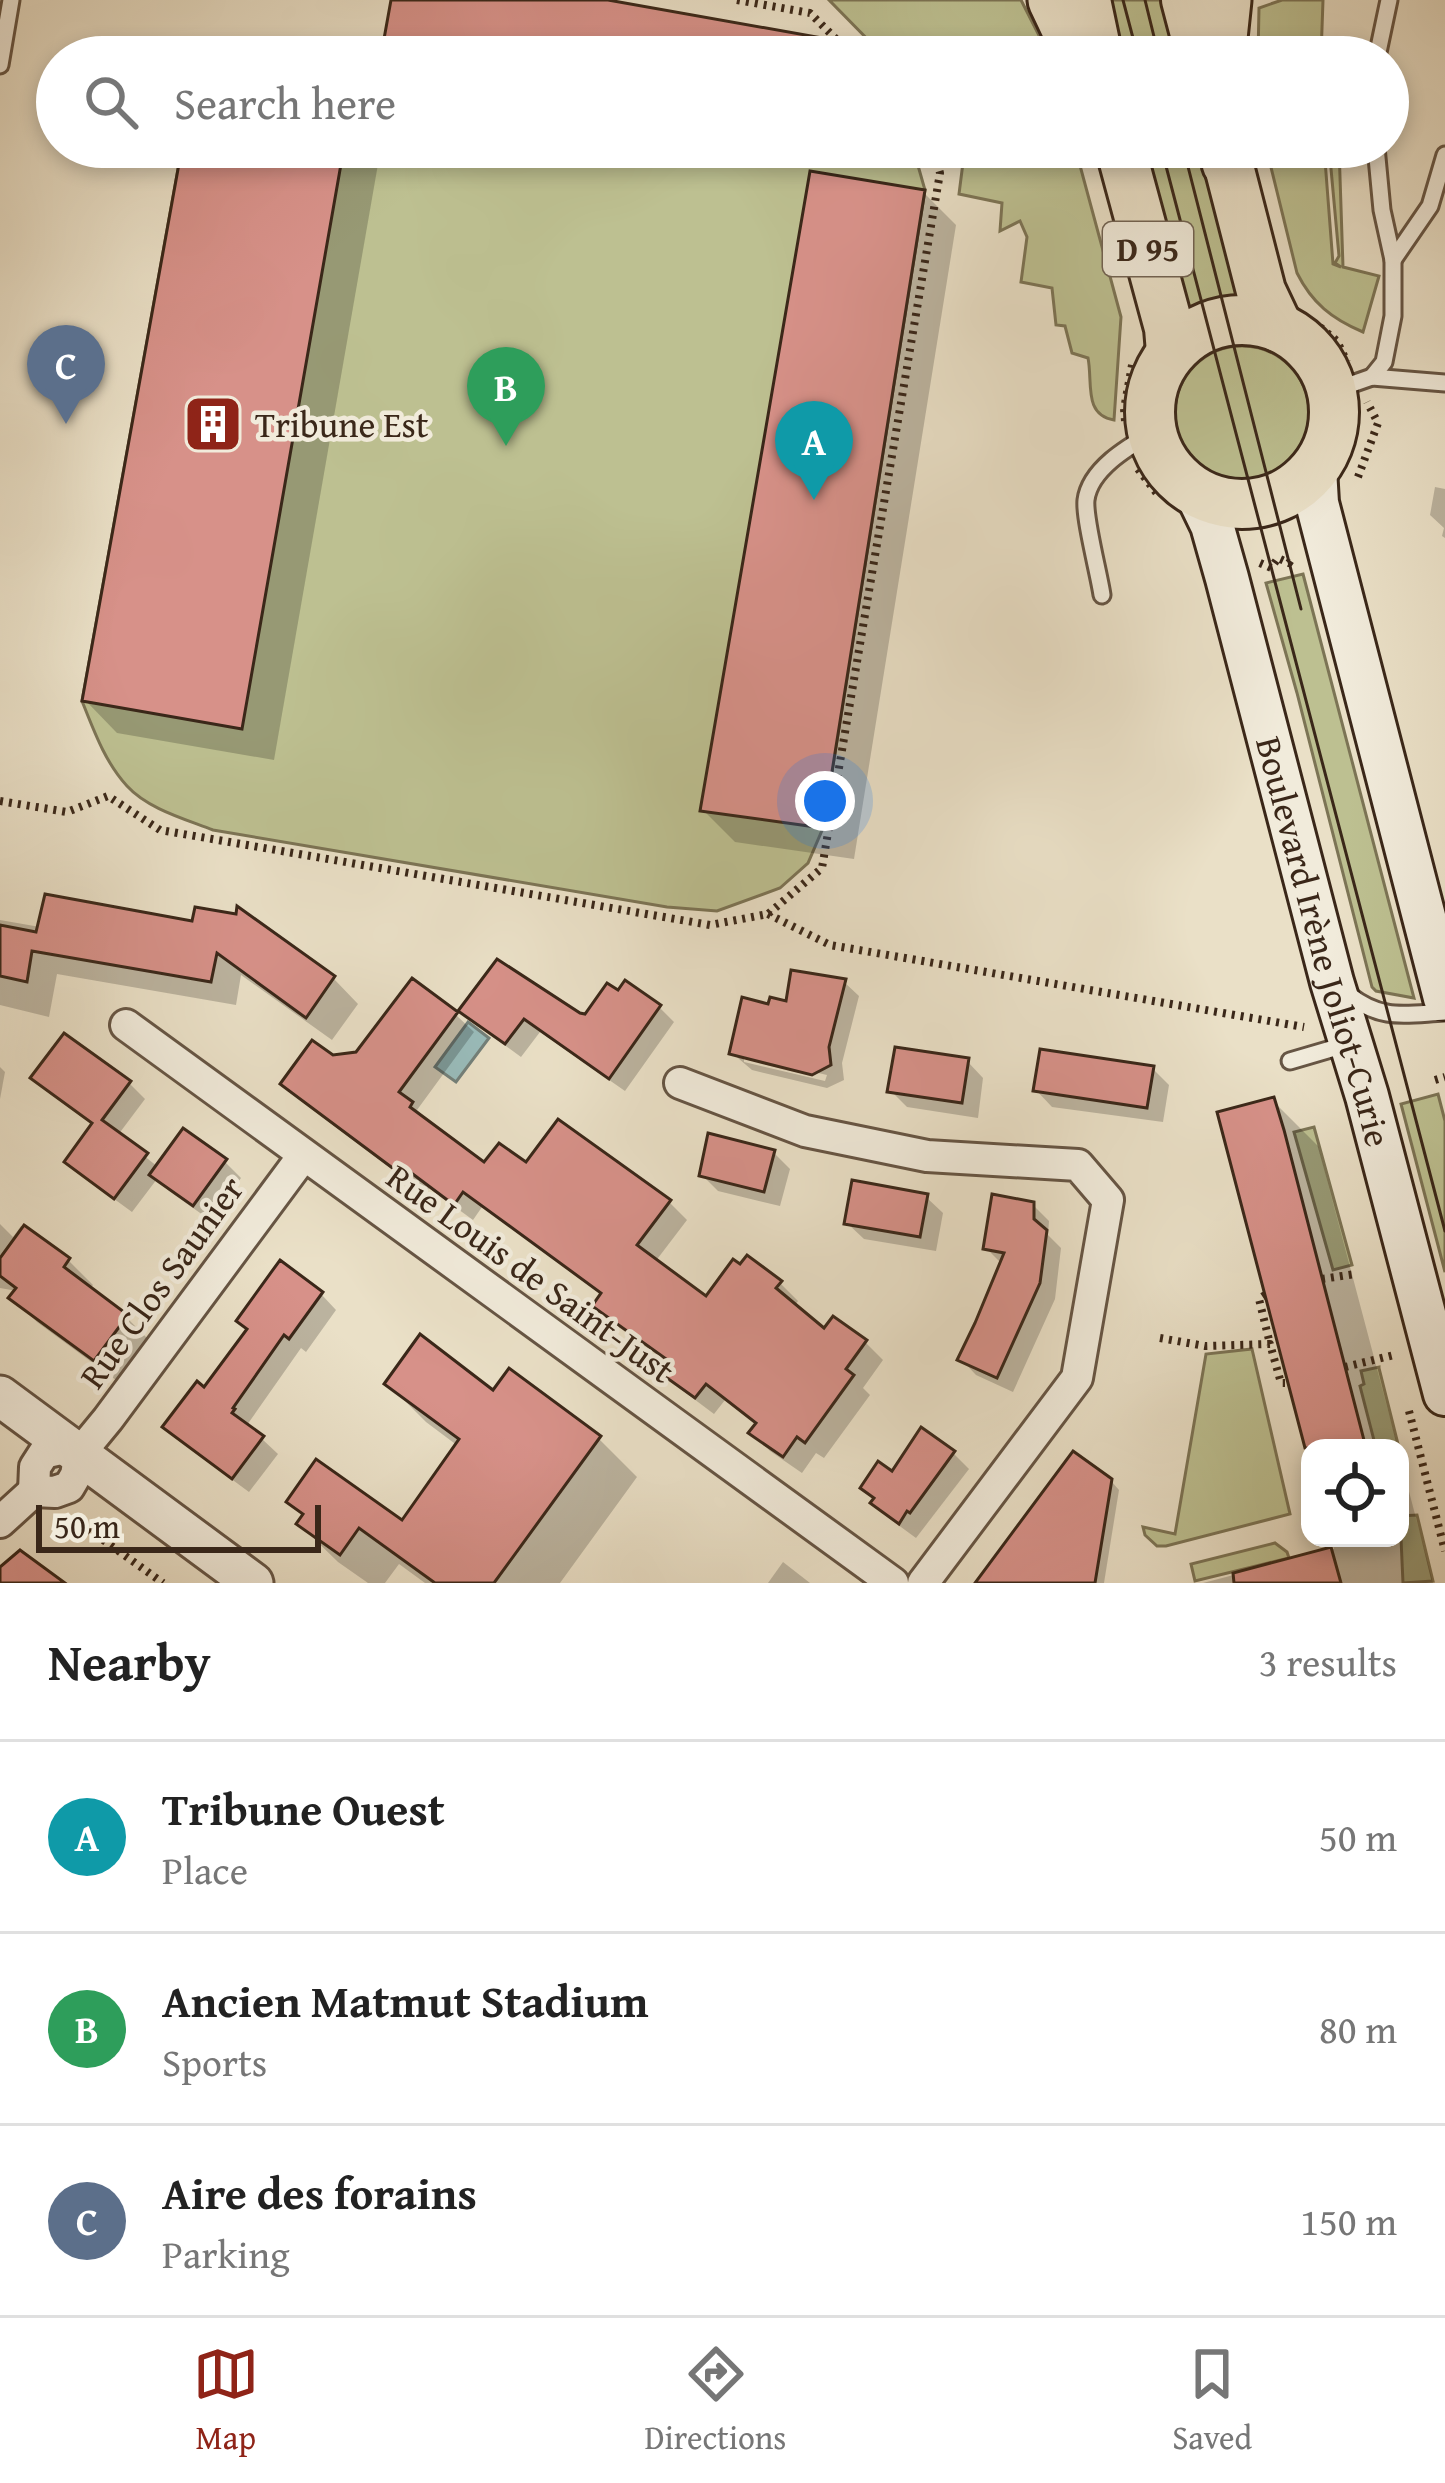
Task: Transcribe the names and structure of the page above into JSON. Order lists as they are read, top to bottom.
{
  "streets": {
    "main road": ["D 95", "Boulevard Irène Joliot-Curie"],
    "street": ["Rue Louis de Saint-Just", "Rue Clos Saunier"]
  },
  "crossings": [
    ["D 95", "Boulevard Irène Joliot-Curie"],
    ["Rue Louis de Saint-Just", "Rue Clos Saunier"]
  ],
  "places": {
    "building": ["Tribune Est"]
  },
  "scale_bar": "50 m",
  "page": {
    "search": "Search here",
    "pins": ["C", "B", "A"],
    "scale": "50 m",
    "heading": ["Nearby", "3 results"],
    "list": [
      {
        "mark": "A",
        "name": "Tribune Ouest",
        "note": "Place",
        "value": "50 m"
      },
      {
        "mark": "B",
        "name": "Ancien Matmut Stadium",
        "note": "Sports",
        "value": "80 m"
      },
      {
        "mark": "C",
        "name": "Aire des forains",
        "note": "Parking",
        "value": "150 m"
      }
    ],
    "nav": ["Map", "Directions", "Saved"]
  }
}
